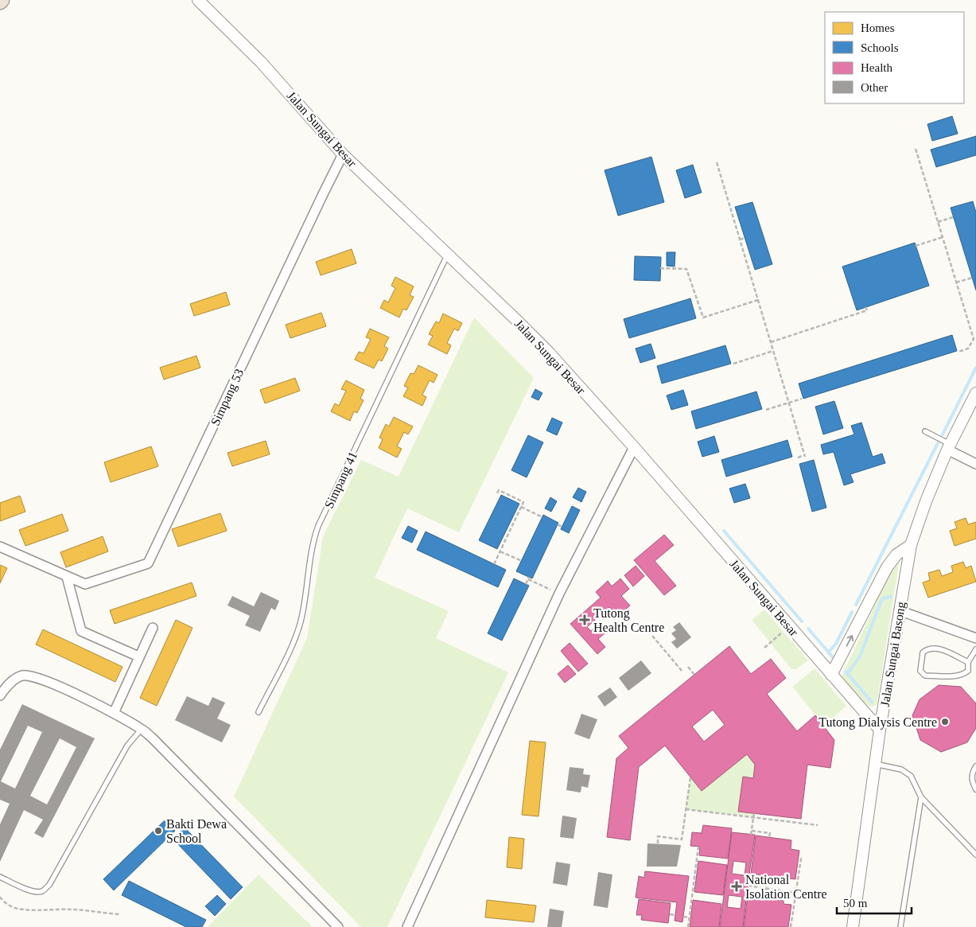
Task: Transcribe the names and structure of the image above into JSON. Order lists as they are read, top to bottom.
{
  "streets": {
    "street": ["Jalan Sungai Besar", "Simpang 53", "Jalan Sungai Basong"],
    "lane": ["Simpang 41"]
  },
  "crossings": [
    ["Jalan Sungai Besar", "Simpang 53"],
    ["Jalan Sungai Besar", "Simpang 41"],
    ["Jalan Sungai Besar", "Jalan Sungai Basong"]
  ],
  "places": {
    "health": ["Tutong Health Centre", "National Isolation Centre"],
    "other": ["Tutong Dialysis Centre", "Bakti Dewa School"]
  },
  "legend": [
    "Homes",
    "Schools",
    "Health",
    "Other"
  ],
  "scale_bar": "50 m"
}
